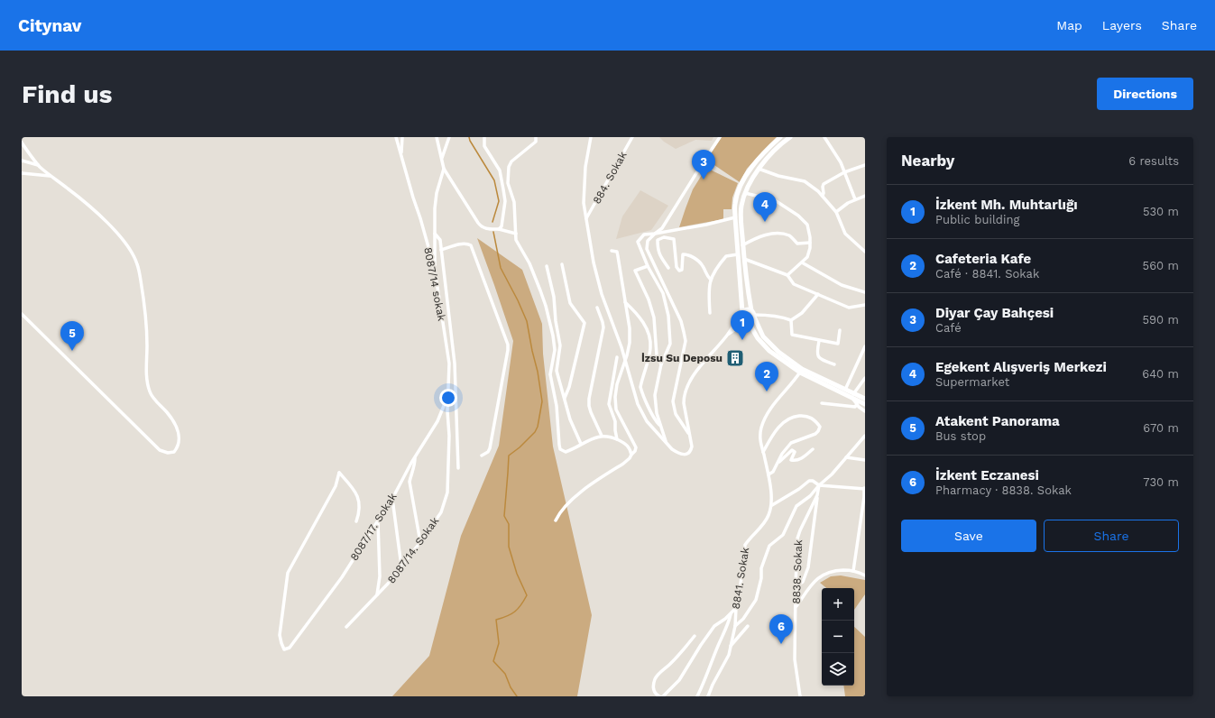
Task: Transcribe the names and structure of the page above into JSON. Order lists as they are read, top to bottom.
{
  "streets": {
    "street": [
      "884. Sokak",
      "8087/14 sokak",
      "8087/17. Sokak",
      "8087/14. Sokak",
      "8838. Sokak",
      "8841. Sokak"
    ]
  },
  "crossings": [
    ["8087/14 sokak", "8087/17. Sokak"],
    ["8087/14 sokak", "8087/14. Sokak"],
    ["8087/17. Sokak", "8087/14. Sokak"]
  ],
  "places": {
    "building": ["İzsu Su Deposu"]
  },
  "page": {
    "header": "Citynav",
    "nav": ["Map", "Layers", "Share"],
    "buttons": [
      "Directions",
      ["Save", "Share"]
    ],
    "title": "Find us",
    "heading": ["Nearby", "6 results"],
    "pins": [
      "3",
      "4",
      "1",
      "5",
      "2",
      "6"
    ],
    "list": [
      {
        "mark": "1",
        "name": "İzkent Mh. Muhtarlığı",
        "note": "Public building",
        "value": "530 m"
      },
      {
        "mark": "2",
        "name": "Cafeteria Kafe",
        "note": "Café · 8841. Sokak",
        "value": "560 m"
      },
      {
        "mark": "3",
        "name": "Diyar Çay Bahçesi",
        "note": "Café",
        "value": "590 m"
      },
      {
        "mark": "4",
        "name": "Egekent Alışveriş Merkezi",
        "note": "Supermarket",
        "value": "640 m"
      },
      {
        "mark": "5",
        "name": "Atakent Panorama",
        "note": "Bus stop",
        "value": "670 m"
      },
      {
        "mark": "6",
        "name": "İzkent Eczanesi",
        "note": "Pharmacy · 8838. Sokak",
        "value": "730 m"
      }
    ],
    "map_buttons": ["+", "−"]
  }
}
